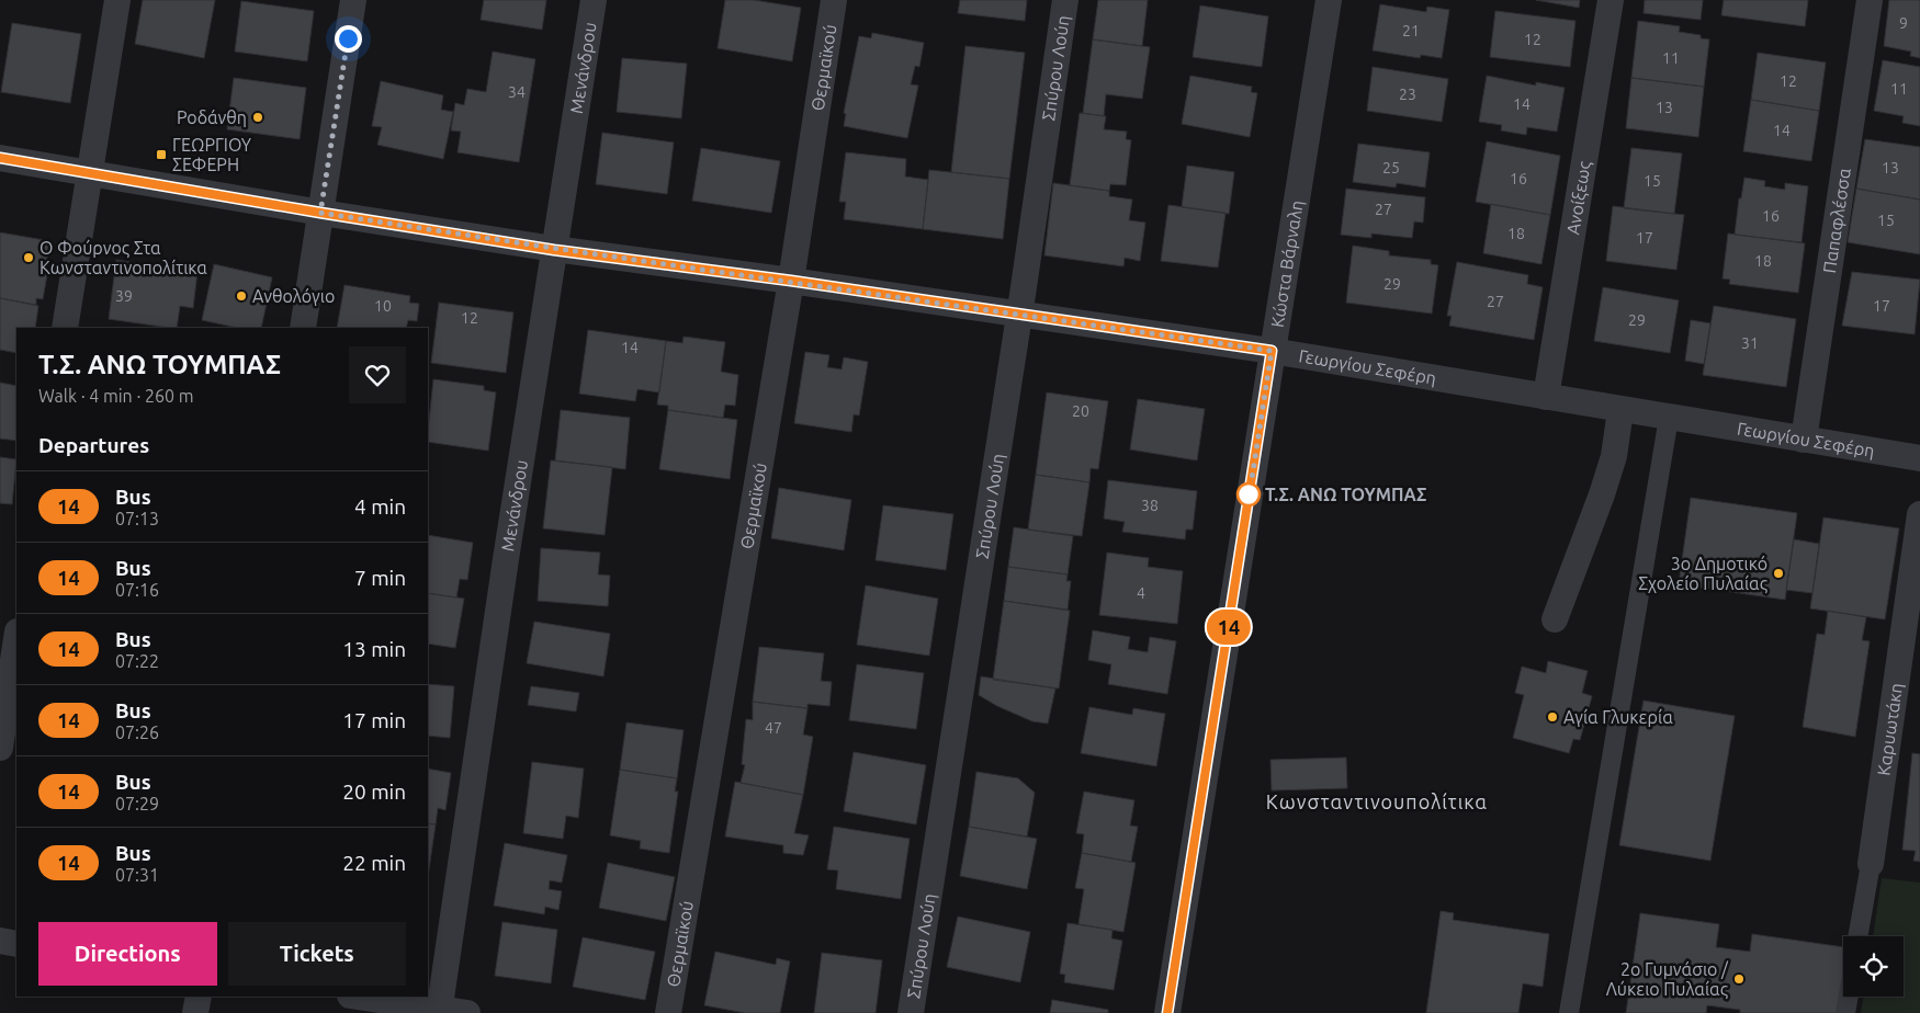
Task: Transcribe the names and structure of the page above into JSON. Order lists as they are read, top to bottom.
{
  "streets": {
    "street": [
      "Μενάνδρου",
      "Θερμαϊκού",
      "Σπύρου Λούη",
      "Ανοίξεως",
      "Παπαφλέσσα",
      "Κώστα Βάρναλη",
      "Γεωργίου Σεφέρη",
      "Καρυωτάκη"
    ]
  },
  "crossings": [
    ["Μενάνδρου", "Γεωργίου Σεφέρη"],
    ["Θερμαϊκού", "Γεωργίου Σεφέρη"],
    ["Σπύρου Λούη", "Γεωργίου Σεφέρη"],
    ["Ανοίξεως", "Γεωργίου Σεφέρη"],
    ["Παπαφλέσσα", "Γεωργίου Σεφέρη"],
    ["Κώστα Βάρναλη", "Γεωργίου Σεφέρη"]
  ],
  "districts": ["Κωνσταντινουπολίτικα"],
  "places": {
    "other": [
      "Ροδάνθη",
      "Ο Φούρνος Στα Κωνσταντινοπολίτικα",
      "Ανθολόγιο",
      "Τ.Σ. ΑΝΩ ΤΟΥΜΠΑΣ",
      "3ο Δημοτικό Σχολείο Πυλαίας",
      "Αγία Γλυκερία",
      "2o Γυμνάσιο / Λύκειο Πυλαίας"
    ],
    "transit": ["ΓΕΩΡΓΙΟΥ ΣΕΦΕΡΗ"]
  },
  "lines": ["bus line 14"],
  "house_numbers": [
    "9",
    "21",
    "12",
    "11",
    "12",
    "11",
    "34",
    "23",
    "14",
    "13",
    "14",
    "25",
    "13",
    "16",
    "15",
    "27",
    "16",
    "15",
    "18",
    "17",
    "18",
    "29",
    "39",
    "27",
    "10",
    "17",
    "12",
    "29",
    "31",
    "14",
    "20",
    "38",
    "4",
    "47"
  ],
  "page": {
    "on_map": "14",
    "heading": [
      ["Τ.Σ. ΑΝΩ ΤΟΥΜΠΑΣ", "Walk · 4 min · 260 m"],
      "Departures"
    ],
    "list": [
      {
        "mark": "14",
        "name": "Bus",
        "note": "07:13",
        "value": "4 min"
      },
      {
        "mark": "14",
        "name": "Bus",
        "note": "07:16",
        "value": "7 min"
      },
      {
        "mark": "14",
        "name": "Bus",
        "note": "07:22",
        "value": "13 min"
      },
      {
        "mark": "14",
        "name": "Bus",
        "note": "07:26",
        "value": "17 min"
      },
      {
        "mark": "14",
        "name": "Bus",
        "note": "07:29",
        "value": "20 min"
      },
      {
        "mark": "14",
        "name": "Bus",
        "note": "07:31",
        "value": "22 min"
      }
    ],
    "buttons": ["Directions", "Tickets"]
  }
}
